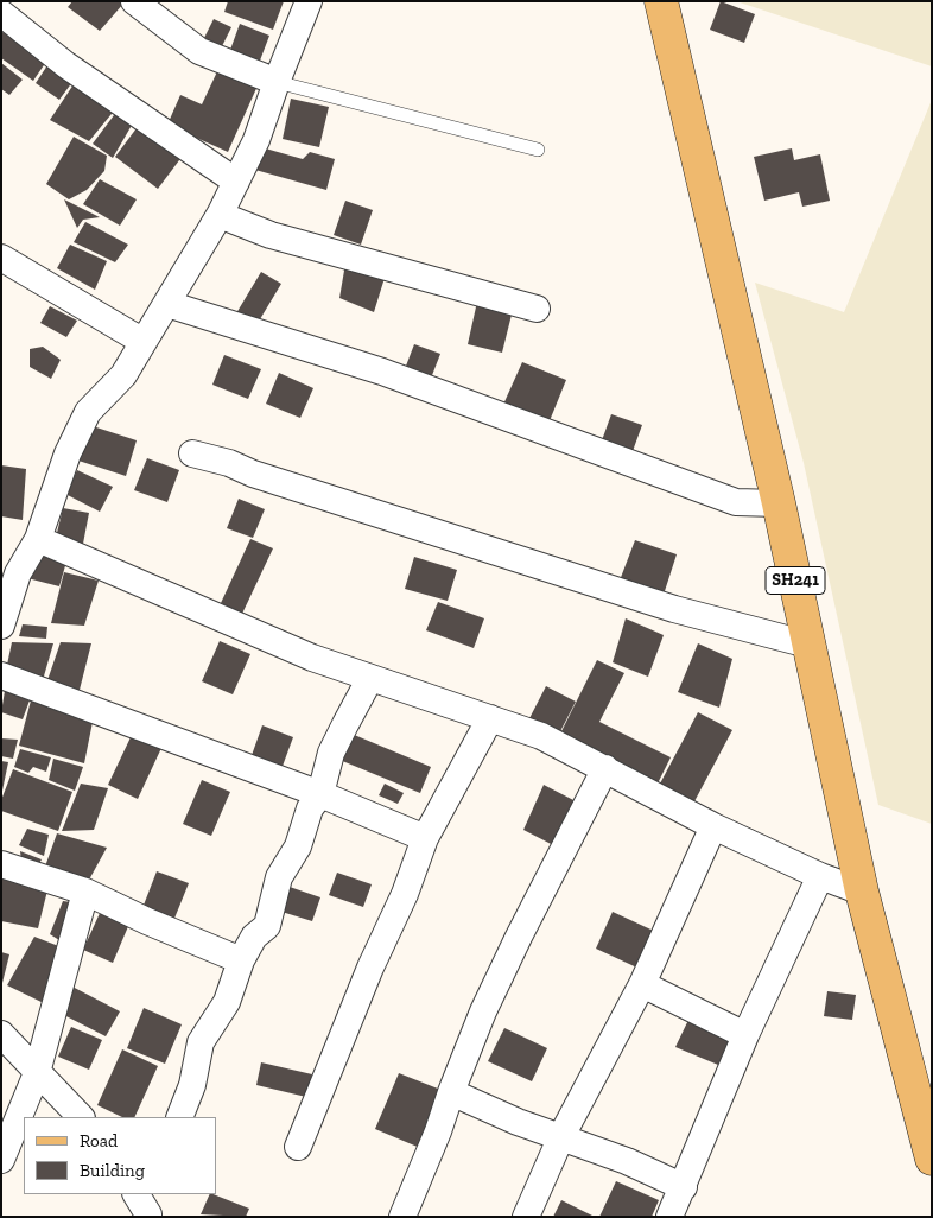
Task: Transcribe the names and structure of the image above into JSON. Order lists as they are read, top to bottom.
{
  "streets": {
    "main road": ["SH241"]
  },
  "legend": ["Road", "Building"]
}
